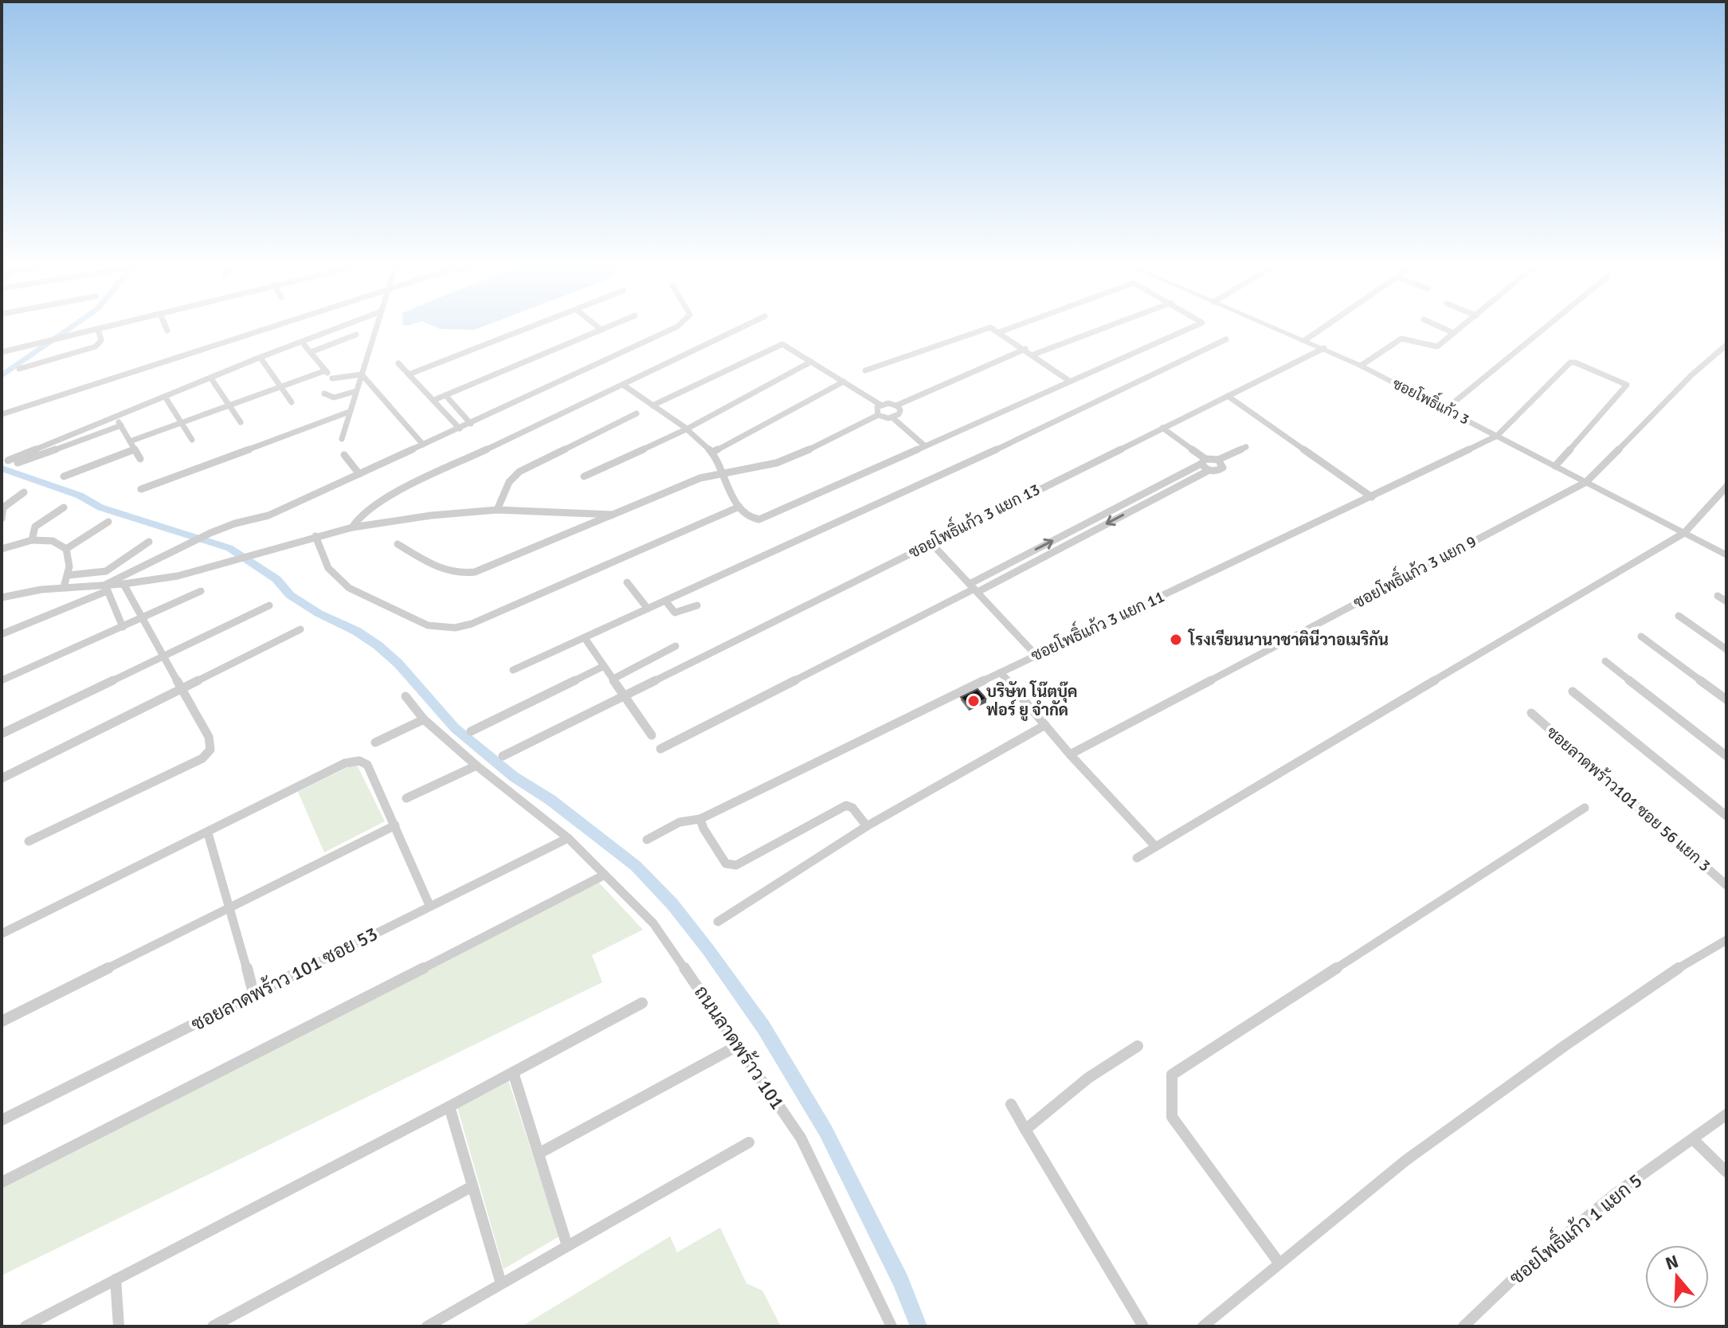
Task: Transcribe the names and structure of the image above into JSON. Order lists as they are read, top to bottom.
{
  "streets": {
    "street": [
      "ซอยโพธิ์แก้ว 3",
      "ซอยโพธิ์แก้ว 3 แยก 13",
      "ซอยโพธิ์แก้ว 3 แยก 9",
      "ซอยโพธิ์แก้ว 3 แยก 11",
      "ซอยลาดพร้าว101 ซอย 56 แยก 3",
      "ซอยลาดพร้าว 101 ซอย 53",
      "ถนนลาดพร้าว 101",
      "ซอยโพธิ์แก้ว 1 แยก 5"
    ]
  },
  "crossings": [
    ["ซอยโพธิ์แก้ว 3", "ซอยโพธิ์แก้ว 3 แยก 13"],
    ["ซอยโพธิ์แก้ว 3", "ซอยโพธิ์แก้ว 3 แยก 9"],
    ["ซอยโพธิ์แก้ว 3", "ซอยโพธิ์แก้ว 3 แยก 11"],
    ["ซอยลาดพร้าว 101 ซอย 53", "ถนนลาดพร้าว 101"]
  ],
  "places": ["โรงเรียนนานาชาตินีวาอเมริกัน", "บริษัท โน๊ตบุ๊ค ฟอร์ ยู จำกัด"],
  "north": "top"
}
